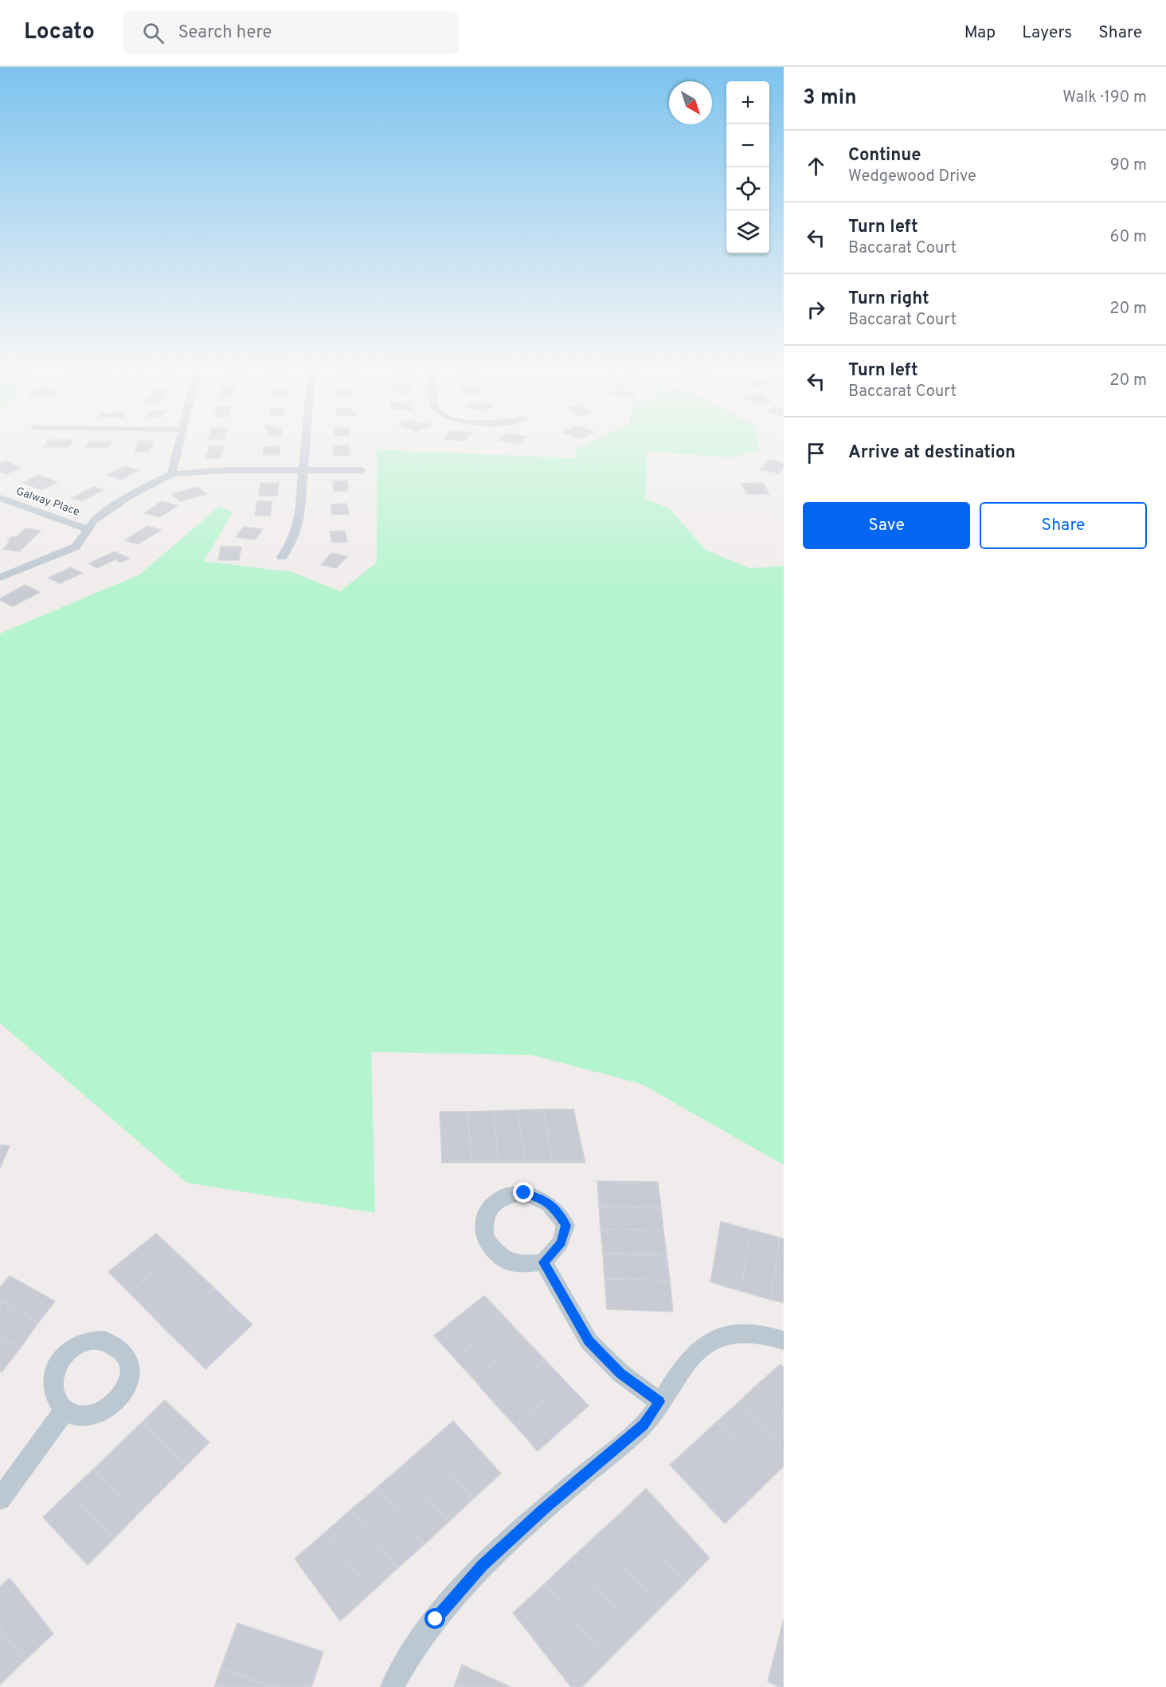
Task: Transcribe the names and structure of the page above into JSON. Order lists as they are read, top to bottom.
{
  "streets": {
    "street": ["Galway Place"]
  },
  "north": "bottom right",
  "page": {
    "header": "Locato",
    "search": "Search here",
    "nav": ["Map", "Layers", "Share"],
    "heading": ["3 min", "Walk · 190 m"],
    "map_buttons": ["+", "−"],
    "list": [
      ["Continue", "Wedgewood Drive", "90 m"],
      ["Turn left", "Baccarat Court", "60 m"],
      ["Turn right", "Baccarat Court", "20 m"],
      ["Turn left", "Baccarat Court", "20 m"],
      "Arrive at destination"
    ],
    "buttons": ["Save", "Share"]
  }
}
